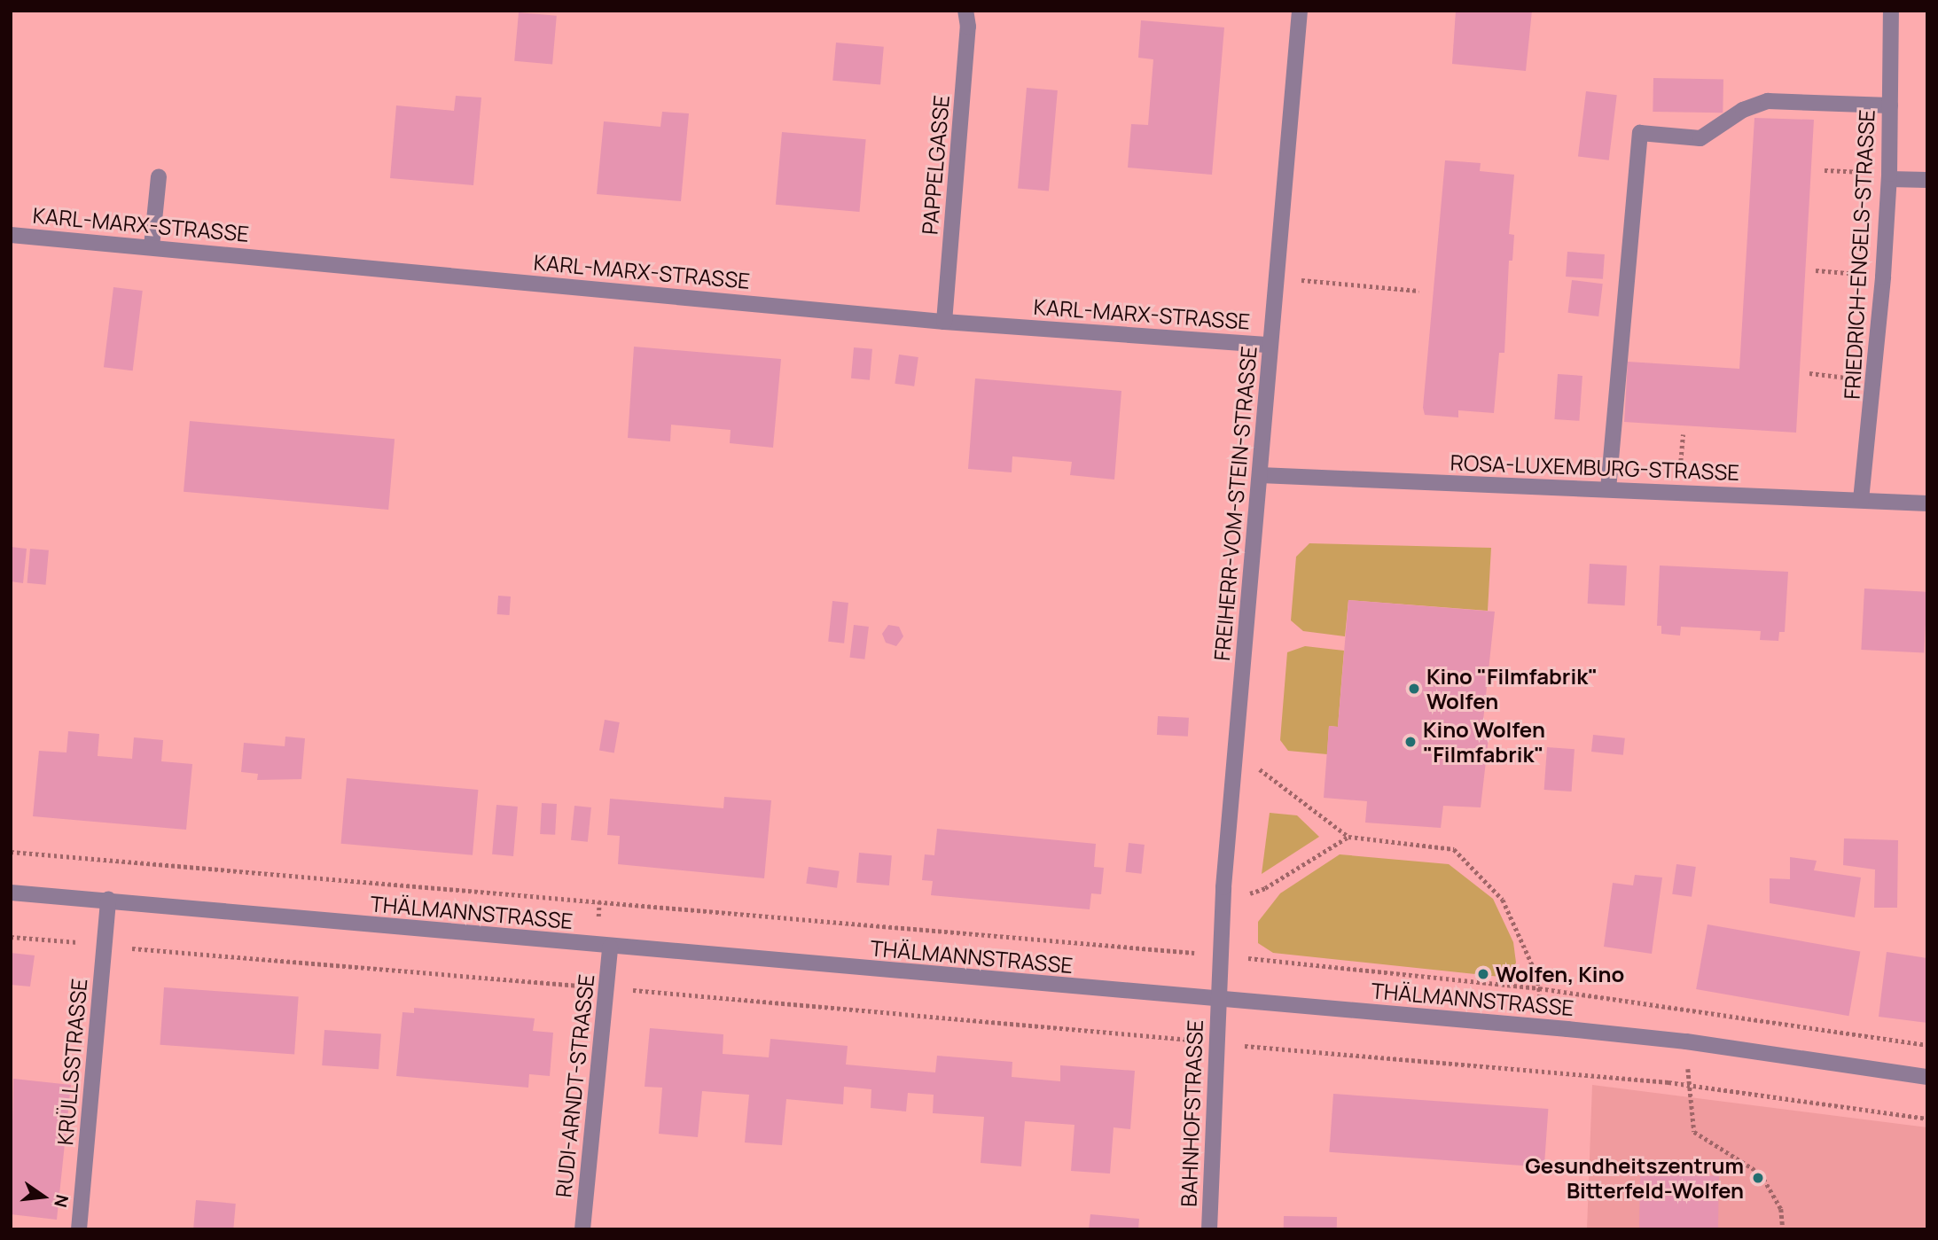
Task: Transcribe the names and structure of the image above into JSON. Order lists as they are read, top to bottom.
{
  "streets": {
    "street": [
      "PAPPELGASSE",
      "KARL-MARX-STRASSE",
      "FRIEDRICH-ENGELS-STRASSE",
      "ROSA-LUXEMBURG-STRASSE",
      "FREIHERR-VOM-STEIN-STRASSE",
      "THÄLMANNSTRASSE",
      "KRÜLLSSTRASSE",
      "RUDI-ARNDT-STRASSE",
      "BAHNHOFSTRASSE"
    ]
  },
  "crossings": [
    ["PAPPELGASSE", "KARL-MARX-STRASSE"],
    ["KARL-MARX-STRASSE", "FREIHERR-VOM-STEIN-STRASSE"],
    ["FRIEDRICH-ENGELS-STRASSE", "ROSA-LUXEMBURG-STRASSE"],
    ["ROSA-LUXEMBURG-STRASSE", "FREIHERR-VOM-STEIN-STRASSE"],
    ["FREIHERR-VOM-STEIN-STRASSE", "THÄLMANNSTRASSE"],
    ["FREIHERR-VOM-STEIN-STRASSE", "BAHNHOFSTRASSE"],
    ["THÄLMANNSTRASSE", "KRÜLLSSTRASSE"],
    ["THÄLMANNSTRASSE", "RUDI-ARNDT-STRASSE"],
    ["THÄLMANNSTRASSE", "BAHNHOFSTRASSE"]
  ],
  "places": [
    "Kino \"Filmfabrik\" Wolfen",
    "Kino Wolfen \"Filmfabrik\"",
    "Wolfen, Kino",
    "Gesundheitszentrum Bitterfeld-Wolfen"
  ],
  "north": "right"
}
